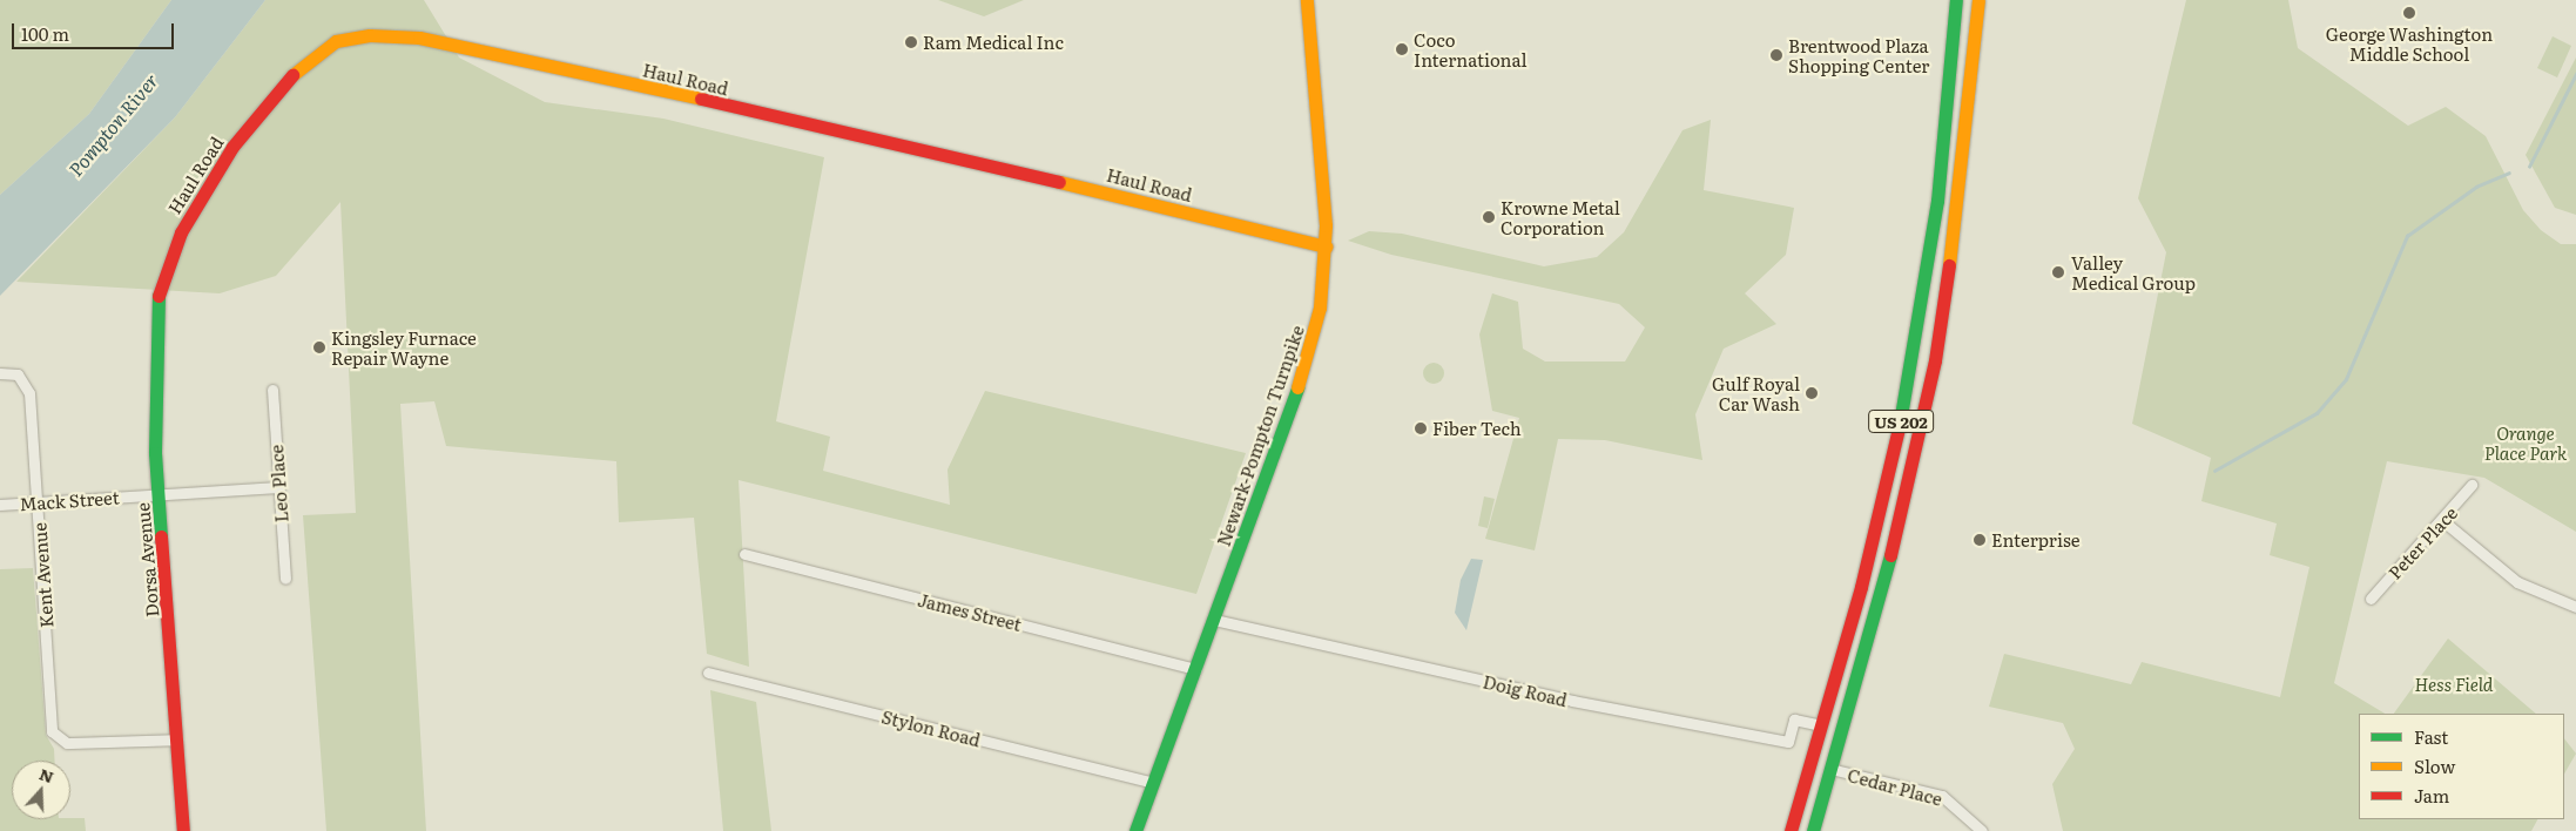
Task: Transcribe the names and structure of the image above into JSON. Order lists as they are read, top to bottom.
{
  "streets": {
    "main road": [
      "Haul Road",
      "US 202",
      "Newark-Pompton Turnpike",
      "Dorsa Avenue"
    ],
    "street": [
      "Leo Place",
      "Mack Street",
      "Peter Place",
      "Kent Avenue",
      "James Street",
      "Doig Road",
      "Stylon Road",
      "Cedar Place"
    ]
  },
  "crossings": [
    ["Haul Road", "Newark-Pompton Turnpike"],
    ["Haul Road", "Dorsa Avenue"],
    ["US 202", "Doig Road"],
    ["US 202", "Cedar Place"],
    ["Newark-Pompton Turnpike", "James Street"],
    ["Newark-Pompton Turnpike", "Doig Road"],
    ["Newark-Pompton Turnpike", "Stylon Road"],
    ["Leo Place", "Mack Street"],
    ["Mack Street", "Dorsa Avenue"],
    ["Mack Street", "Kent Avenue"],
    ["Dorsa Avenue", "Kent Avenue"]
  ],
  "water": ["Pompton River"],
  "parks": ["Orange Place Park", "Hess Field"],
  "places": [
    "George Washington Middle School",
    "Ram Medical Inc",
    "Coco International",
    "Brentwood Plaza Shopping Center",
    "Krowne Metal Corporation",
    "Valley Medical Group",
    "Kingsley Furnace Repair Wayne",
    "Gulf Royal Car Wash",
    "Fiber Tech",
    "Enterprise"
  ],
  "legend": ["Fast", "Slow", "Jam"],
  "scale_bar": "100 m",
  "north": "top"
}
